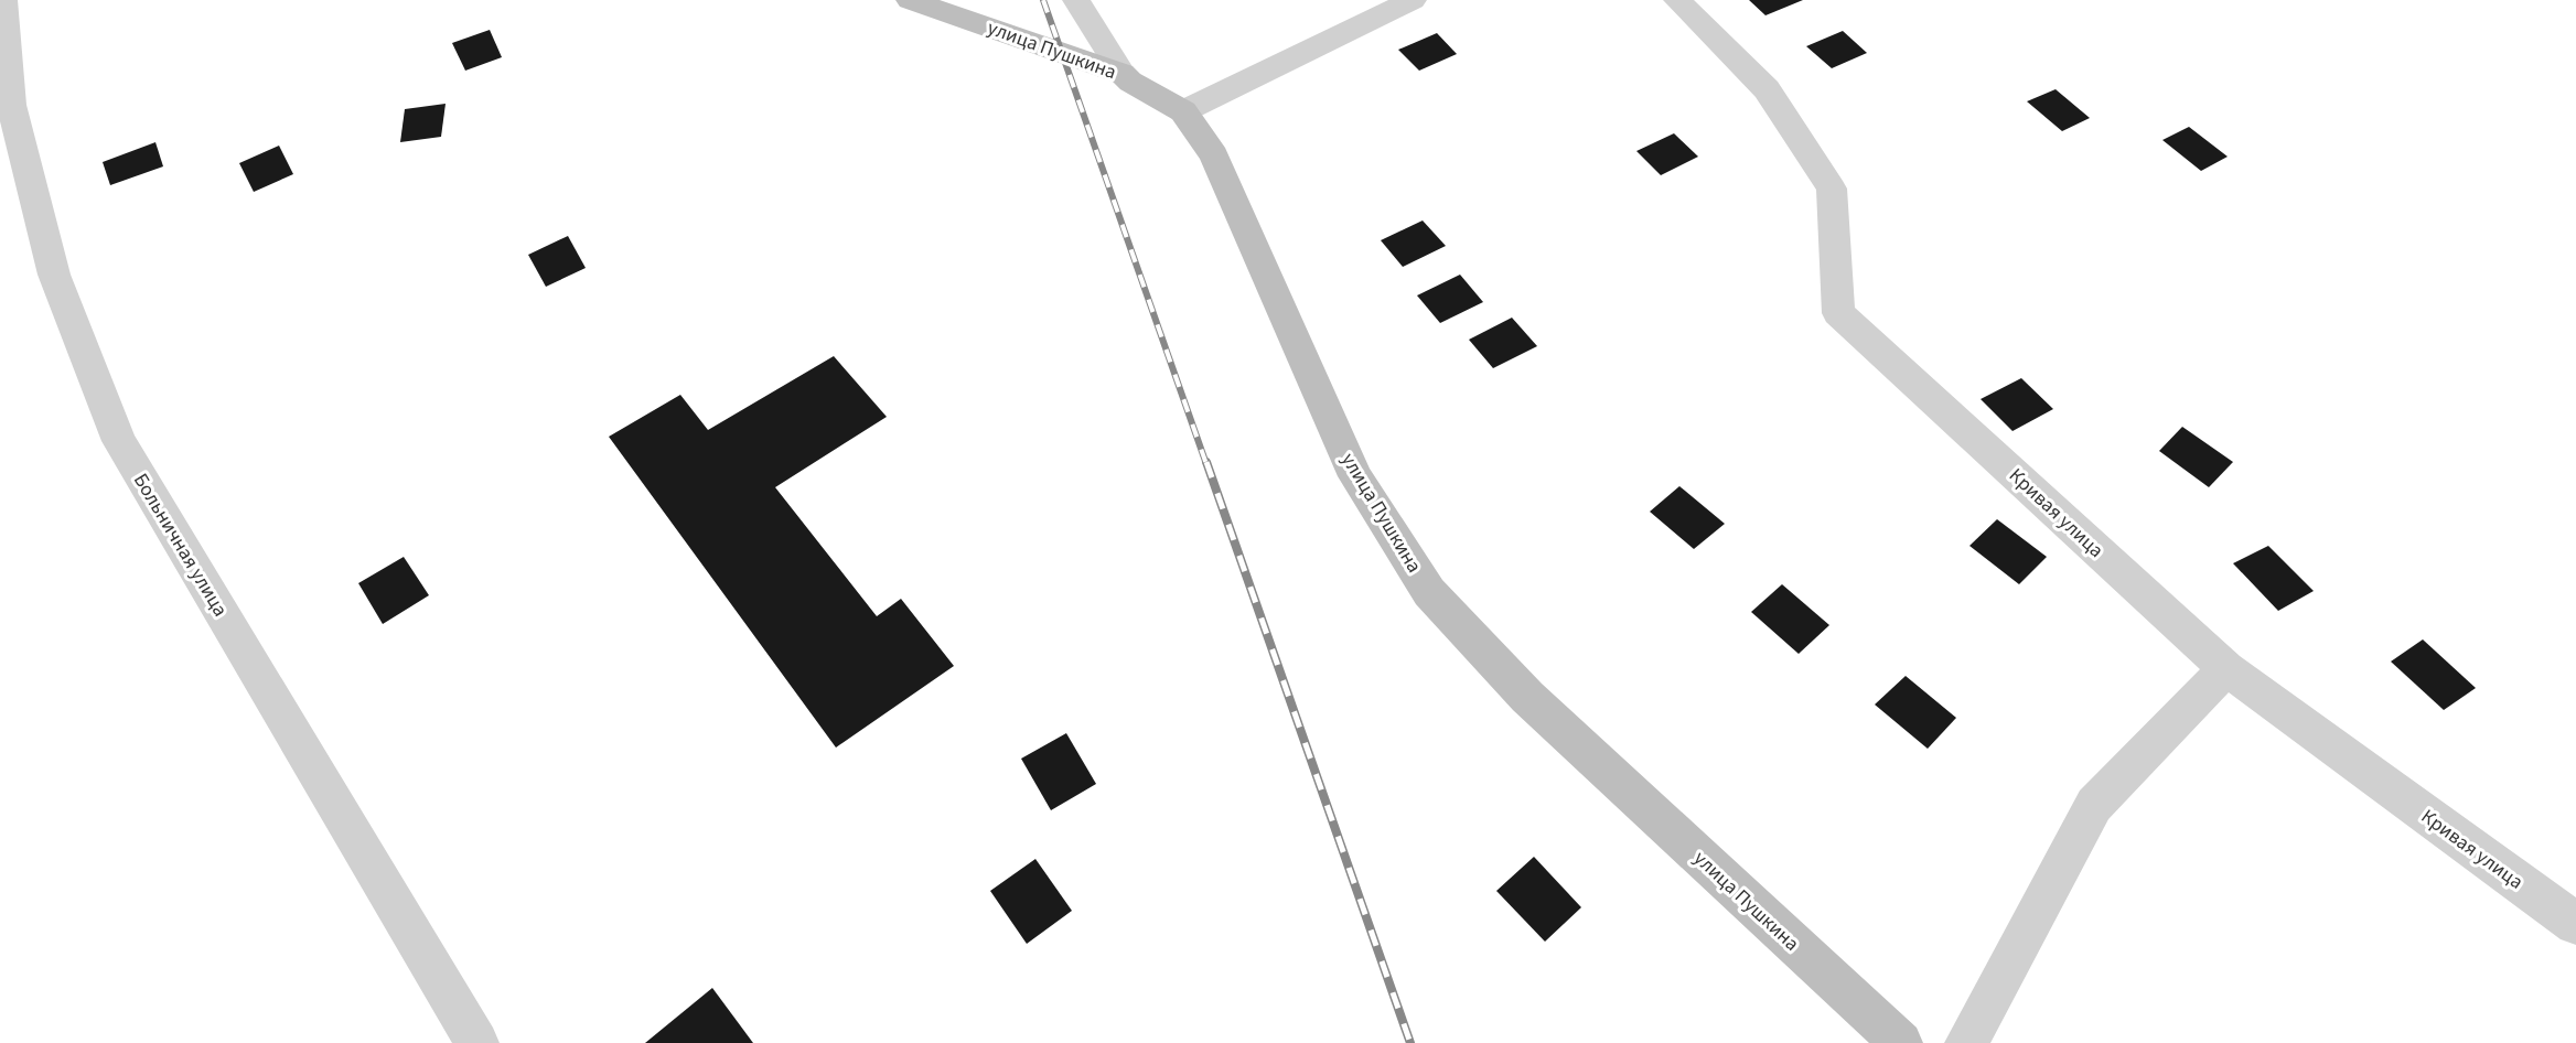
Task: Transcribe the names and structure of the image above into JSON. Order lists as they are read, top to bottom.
{
  "streets": {
    "main road": ["улица Пушкина"],
    "street": ["Кривая улица", "Больничная улица"]
  }
}
